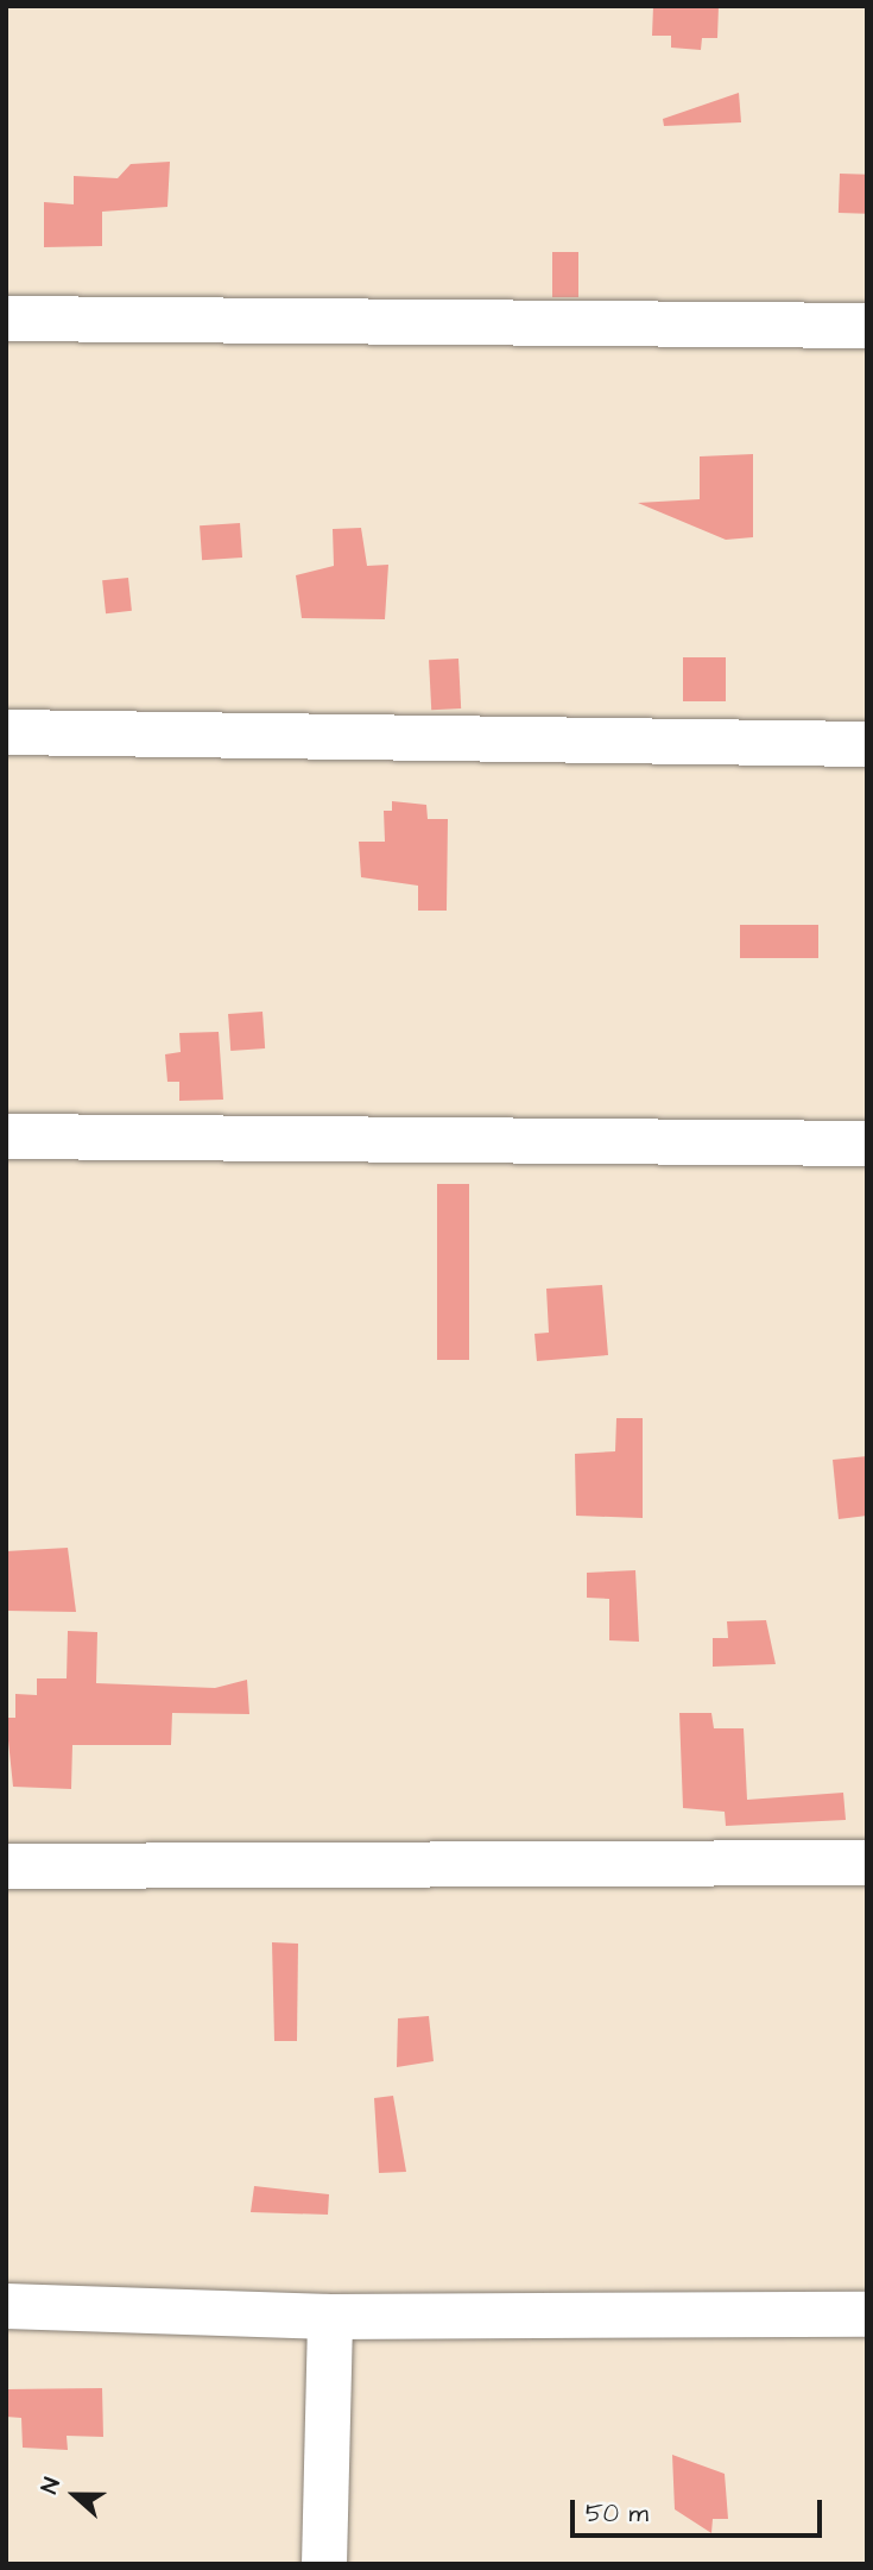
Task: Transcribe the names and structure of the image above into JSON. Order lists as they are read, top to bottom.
{
  "scale_bar": "50 m",
  "north": "left"
}
